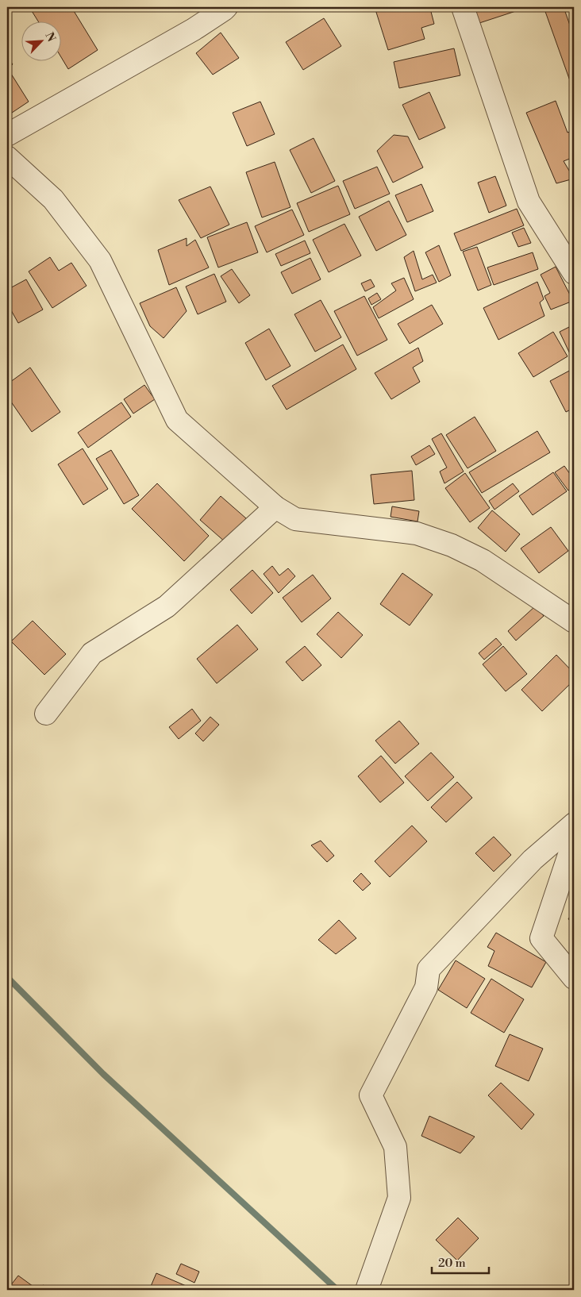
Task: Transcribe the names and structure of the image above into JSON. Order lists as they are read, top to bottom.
{
  "scale_bar": "20 m",
  "north": "top right"
}
